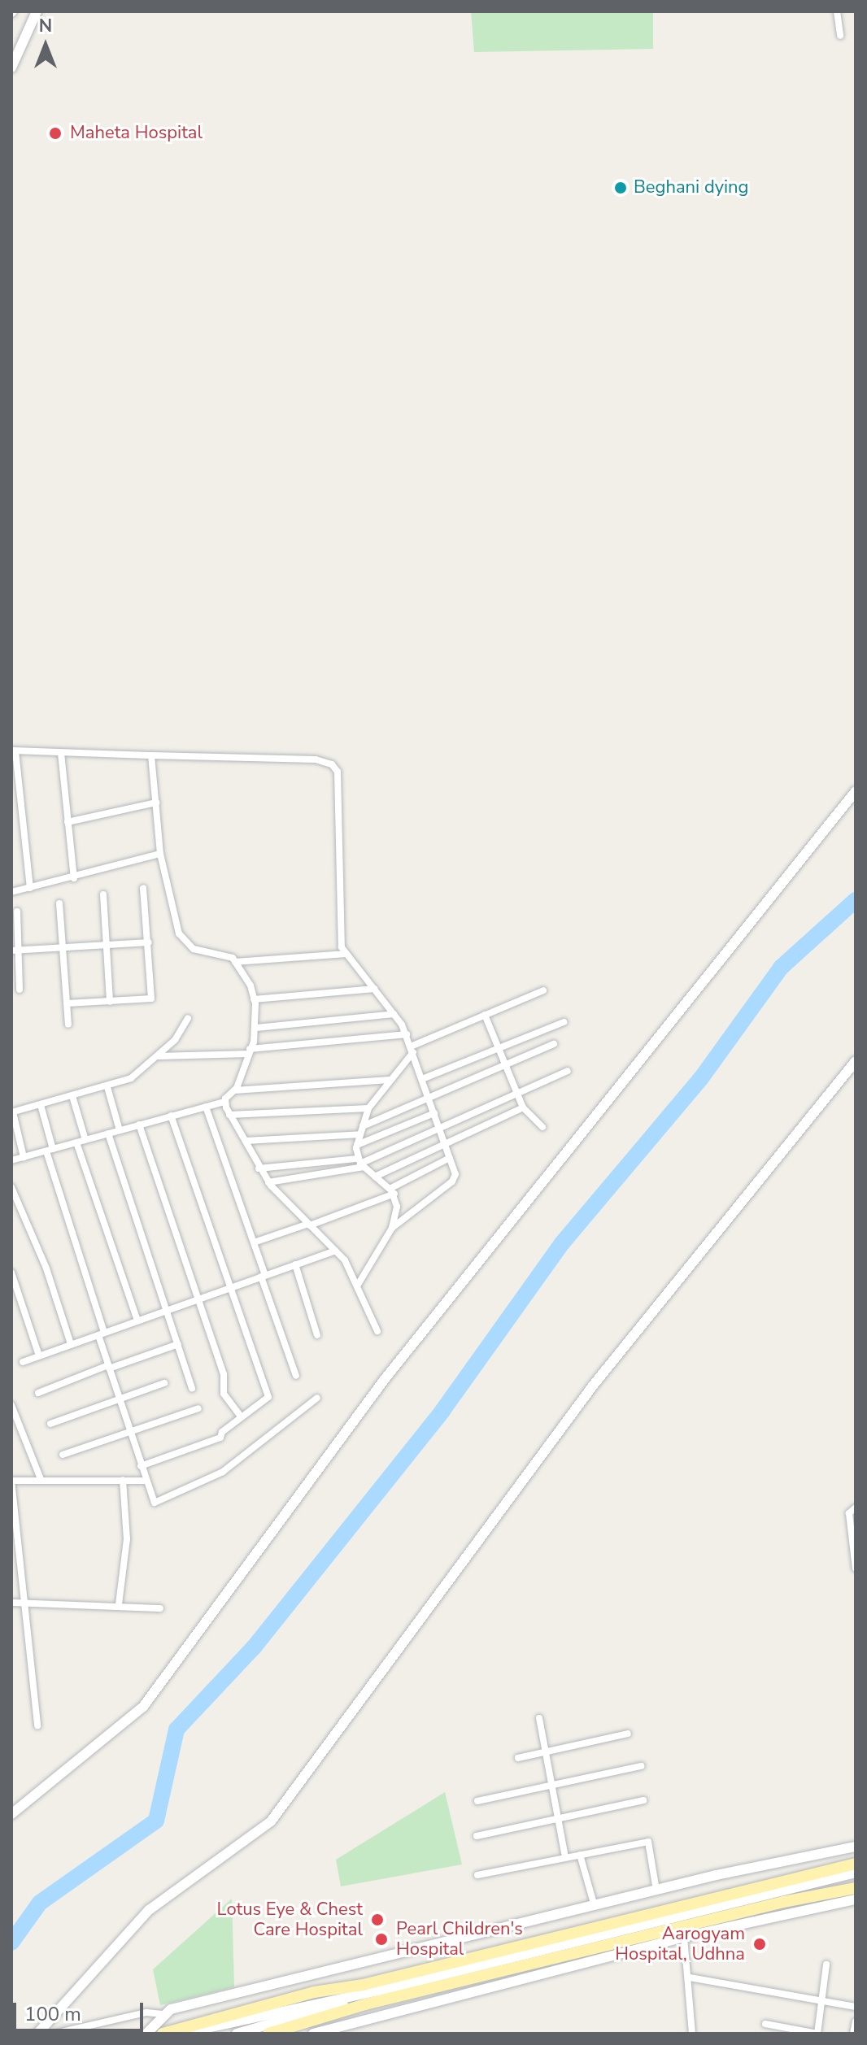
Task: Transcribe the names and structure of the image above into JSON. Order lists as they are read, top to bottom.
{
  "places": [
    "Maheta Hospital",
    "Beghani dying",
    "Lotus Eye & Chest Care Hospital",
    "Pearl Children's Hospital",
    "Aarogyam Hospital, Udhna"
  ],
  "scale_bar": "100 m",
  "north": "top"
}
